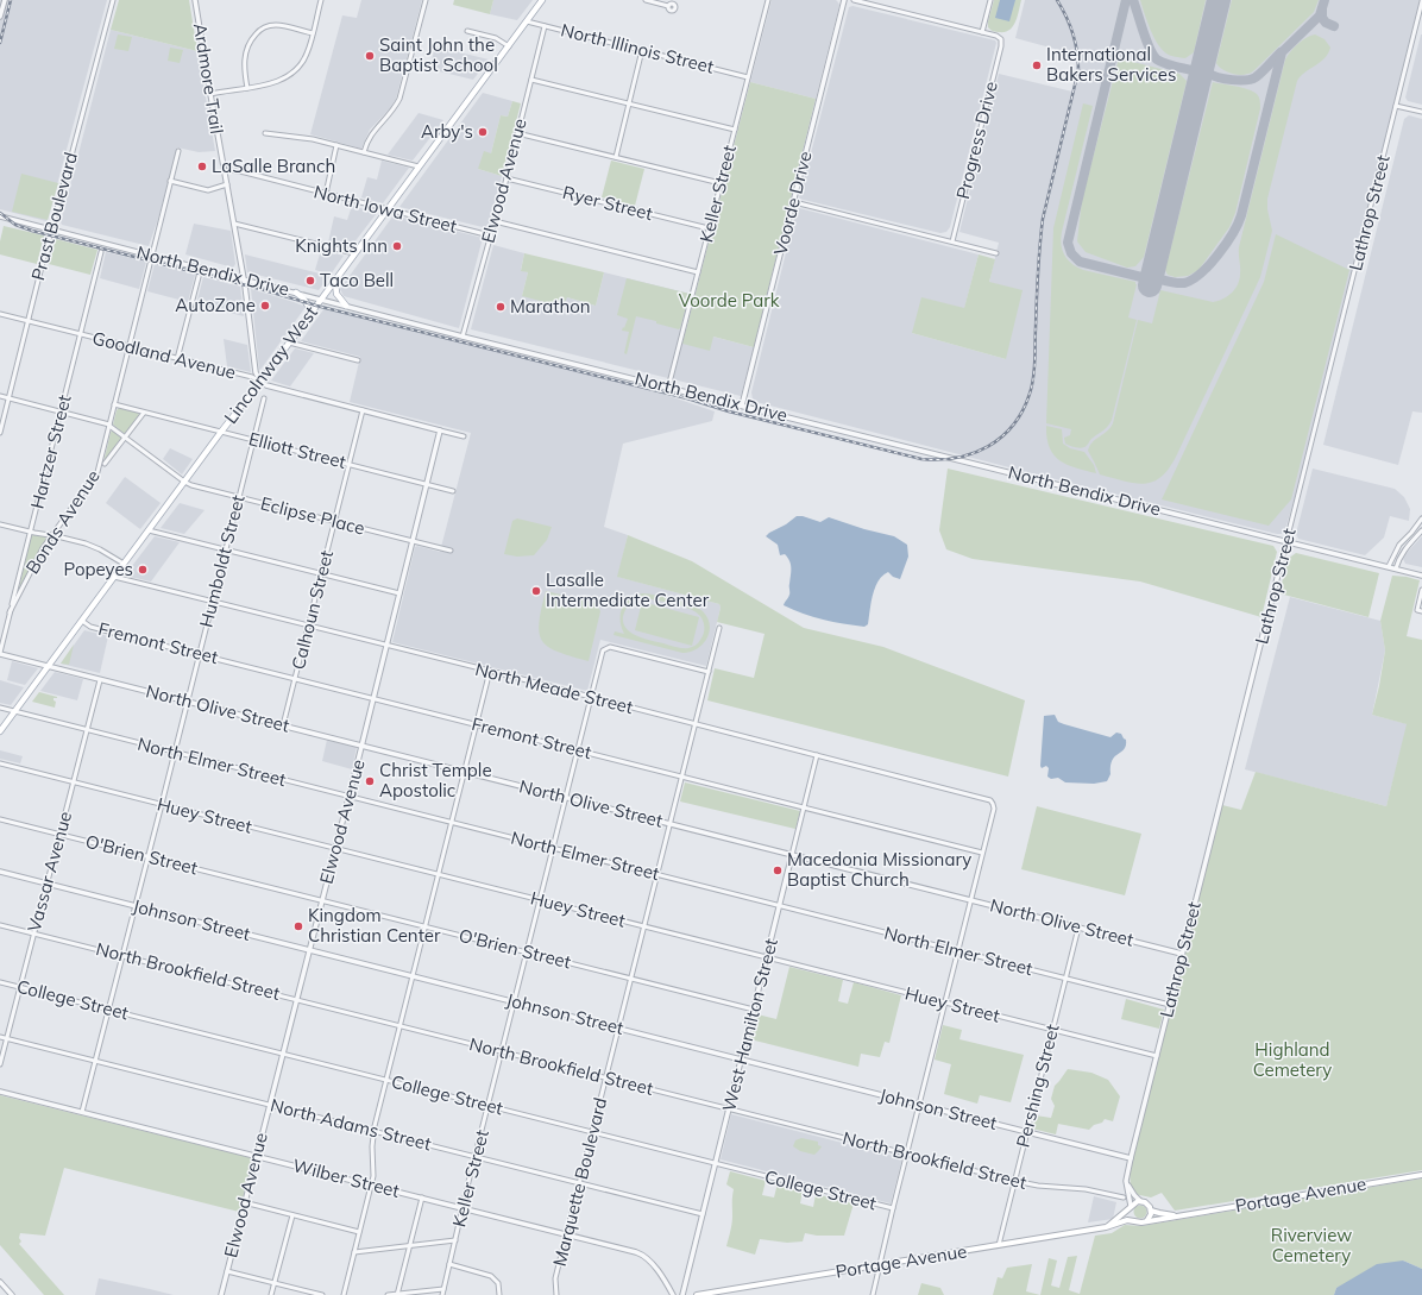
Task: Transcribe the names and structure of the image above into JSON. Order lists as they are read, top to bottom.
{
  "streets": {
    "main road": ["Lincolnway West", "Portage Avenue"],
    "street": [
      "North Illinois Street",
      "Ardmore Trail",
      "Progress Drive",
      "Elwood Avenue",
      "Keller Street",
      "Ryer Street",
      "Voorde Drive",
      "North Iowa Street",
      "Lathrop Street",
      "Prast Boulevard",
      "North Bendix Drive",
      "Goodland Avenue",
      "Elliott Street",
      "Hartzer Street",
      "Eclipse Place",
      "Bonds Avenue",
      "Humboldt Street",
      "Calhoun Street",
      "Fremont Street",
      "North Meade Street",
      "North Olive Street",
      "North Elmer Street",
      "Huey Street",
      "O'Brien Street",
      "Vassar Avenue",
      "Johnson Street",
      "North Brookfield Street",
      "College Street",
      "West Hamilton Street",
      "Pershing Street",
      "North Adams Street",
      "Wilber Street",
      "Marquette Boulevard"
    ]
  },
  "crossings": [
    ["North Illinois Street", "Elwood Avenue"],
    ["North Illinois Street", "Keller Street"],
    ["North Illinois Street", "Lincolnway West"],
    ["Ardmore Trail", "North Iowa Street"],
    ["Ardmore Trail", "North Bendix Drive"],
    ["Ardmore Trail", "Goodland Avenue"],
    ["Ardmore Trail", "Lincolnway West"],
    ["Elwood Avenue", "Ryer Street"],
    ["Elwood Avenue", "North Iowa Street"],
    ["Elwood Avenue", "North Bendix Drive"],
    ["Elwood Avenue", "Goodland Avenue"],
    ["Elwood Avenue", "Elliott Street"],
    ["Elwood Avenue", "Eclipse Place"],
    ["Elwood Avenue", "Fremont Street"],
    ["Elwood Avenue", "North Meade Street"],
    ["Elwood Avenue", "North Olive Street"],
    ["Elwood Avenue", "North Elmer Street"],
    ["Elwood Avenue", "Huey Street"],
    ["Elwood Avenue", "O'Brien Street"],
    ["Elwood Avenue", "Johnson Street"],
    ["Elwood Avenue", "North Brookfield Street"],
    ["Elwood Avenue", "College Street"],
    ["Elwood Avenue", "North Adams Street"],
    ["Elwood Avenue", "Wilber Street"],
    ["Keller Street", "Ryer Street"],
    ["Keller Street", "North Bendix Drive"],
    ["Keller Street", "Fremont Street"],
    ["Keller Street", "North Meade Street"],
    ["Keller Street", "North Olive Street"],
    ["Keller Street", "North Elmer Street"],
    ["Keller Street", "Huey Street"],
    ["Keller Street", "O'Brien Street"],
    ["Keller Street", "Johnson Street"],
    ["Keller Street", "North Brookfield Street"],
    ["Keller Street", "College Street"],
    ["Keller Street", "North Adams Street"],
    ["Keller Street", "Wilber Street"],
    ["Keller Street", "Marquette Boulevard"],
    ["Voorde Drive", "North Bendix Drive"],
    ["North Iowa Street", "Lincolnway West"],
    ["Lathrop Street", "North Bendix Drive"],
    ["Lathrop Street", "North Olive Street"],
    ["Lathrop Street", "North Elmer Street"],
    ["Lathrop Street", "Huey Street"],
    ["Lathrop Street", "Johnson Street"],
    ["Lathrop Street", "Portage Avenue"],
    ["Prast Boulevard", "North Bendix Drive"],
    ["Prast Boulevard", "Goodland Avenue"],
    ["Prast Boulevard", "Eclipse Place"],
    ["North Bendix Drive", "Lincolnway West"],
    ["North Bendix Drive", "Bonds Avenue"],
    ["Goodland Avenue", "Lincolnway West"],
    ["Goodland Avenue", "Hartzer Street"],
    ["Goodland Avenue", "Bonds Avenue"],
    ["Goodland Avenue", "Calhoun Street"],
    ["Lincolnway West", "Elliott Street"],
    ["Lincolnway West", "Eclipse Place"],
    ["Lincolnway West", "Fremont Street"],
    ["Lincolnway West", "North Meade Street"],
    ["Lincolnway West", "North Olive Street"],
    ["Lincolnway West", "North Elmer Street"],
    ["Elliott Street", "Bonds Avenue"],
    ["Elliott Street", "Humboldt Street"],
    ["Elliott Street", "Calhoun Street"],
    ["Hartzer Street", "Eclipse Place"],
    ["Hartzer Street", "Bonds Avenue"],
    ["Hartzer Street", "North Olive Street"],
    ["Eclipse Place", "Bonds Avenue"],
    ["Eclipse Place", "Humboldt Street"],
    ["Eclipse Place", "Calhoun Street"],
    ["Humboldt Street", "Fremont Street"],
    ["Humboldt Street", "North Meade Street"],
    ["Humboldt Street", "North Olive Street"],
    ["Humboldt Street", "North Elmer Street"],
    ["Humboldt Street", "Huey Street"],
    ["Humboldt Street", "O'Brien Street"],
    ["Humboldt Street", "Johnson Street"],
    ["Humboldt Street", "North Brookfield Street"],
    ["Humboldt Street", "College Street"],
    ["Humboldt Street", "North Adams Street"],
    ["Humboldt Street", "Wilber Street"],
    ["Calhoun Street", "Fremont Street"],
    ["Calhoun Street", "North Meade Street"],
    ["Calhoun Street", "North Olive Street"],
    ["Fremont Street", "North Meade Street"],
    ["Fremont Street", "West Hamilton Street"],
    ["Fremont Street", "Marquette Boulevard"],
    ["North Meade Street", "West Hamilton Street"],
    ["North Meade Street", "Marquette Boulevard"],
    ["North Olive Street", "Vassar Avenue"],
    ["North Olive Street", "West Hamilton Street"],
    ["North Olive Street", "Pershing Street"],
    ["North Olive Street", "Marquette Boulevard"],
    ["North Elmer Street", "Vassar Avenue"],
    ["North Elmer Street", "West Hamilton Street"],
    ["North Elmer Street", "Pershing Street"],
    ["North Elmer Street", "Marquette Boulevard"],
    ["Huey Street", "Vassar Avenue"],
    ["Huey Street", "West Hamilton Street"],
    ["Huey Street", "Pershing Street"],
    ["Huey Street", "Marquette Boulevard"],
    ["O'Brien Street", "Vassar Avenue"],
    ["O'Brien Street", "West Hamilton Street"],
    ["O'Brien Street", "Marquette Boulevard"],
    ["Vassar Avenue", "Johnson Street"],
    ["Vassar Avenue", "North Brookfield Street"],
    ["Vassar Avenue", "College Street"],
    ["Vassar Avenue", "North Adams Street"],
    ["Johnson Street", "West Hamilton Street"],
    ["Johnson Street", "Pershing Street"],
    ["Johnson Street", "Marquette Boulevard"],
    ["North Brookfield Street", "West Hamilton Street"],
    ["North Brookfield Street", "Pershing Street"],
    ["North Brookfield Street", "Marquette Boulevard"],
    ["College Street", "West Hamilton Street"],
    ["College Street", "Marquette Boulevard"],
    ["West Hamilton Street", "North Adams Street"],
    ["Pershing Street", "Portage Avenue"],
    ["North Adams Street", "Marquette Boulevard"],
    ["Wilber Street", "Marquette Boulevard"]
  ],
  "parks": ["Voorde Park", "Highland Cemetery", "Riverview Cemetery"],
  "places": [
    "Saint John the Baptist School",
    "International Bakers Services",
    "Arby's",
    "LaSalle Branch",
    "Knights Inn",
    "Taco Bell",
    "AutoZone",
    "Marathon",
    "Popeyes",
    "Lasalle Intermediate Center",
    "Christ Temple Apostolic",
    "Macedonia Missionary Baptist Church",
    "Kingdom Christian Center"
  ]
}
